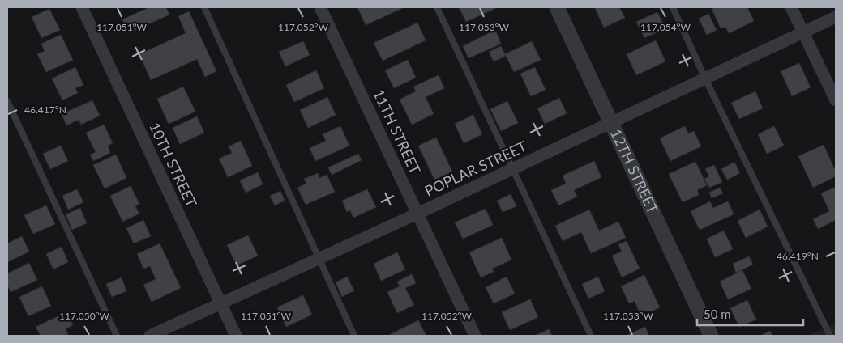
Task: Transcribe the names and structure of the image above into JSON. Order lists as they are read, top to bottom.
{
  "streets": {
    "street": [
      "11TH STREET",
      "10TH STREET",
      "POPLAR STREET",
      "12TH STREET"
    ]
  },
  "crossings": [
    ["11TH STREET", "POPLAR STREET"],
    ["10TH STREET", "POPLAR STREET"],
    ["POPLAR STREET", "12TH STREET"]
  ],
  "scale_bar": "50 m",
  "coordinates": [
    "117.051°W",
    "117.052°W",
    "117.053°W",
    "117.054°W",
    "46.417°N",
    "46.419°N",
    "117.050°W"
  ]
}
